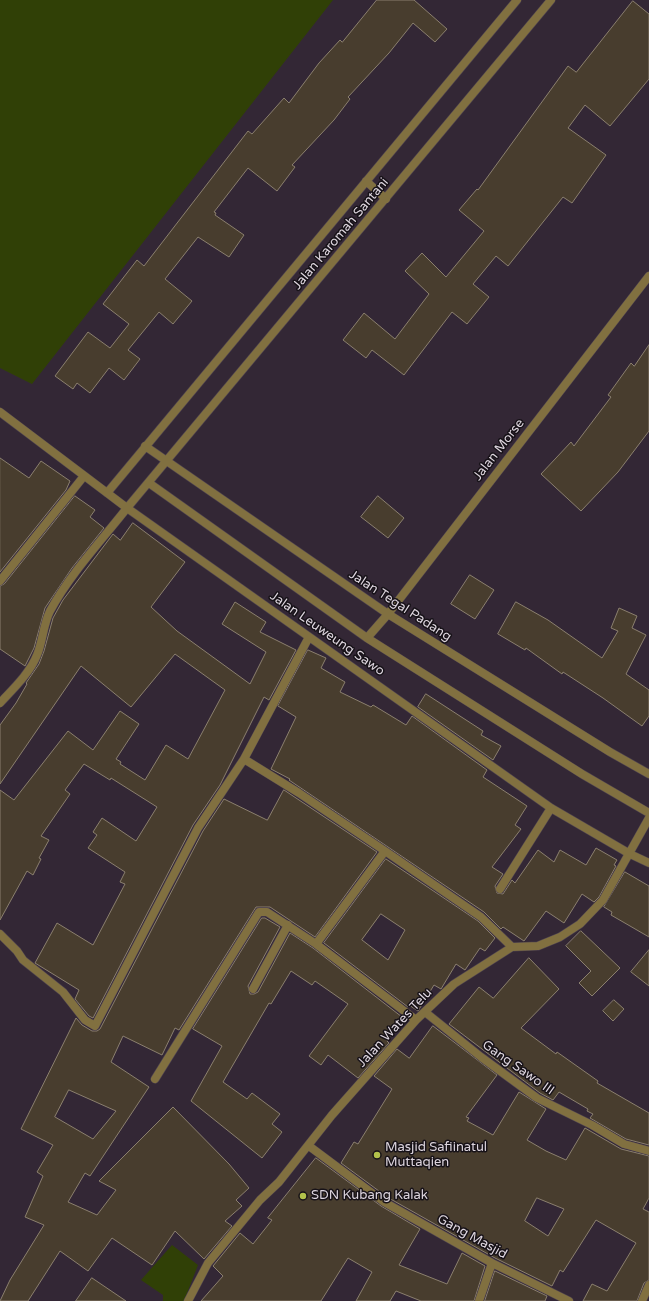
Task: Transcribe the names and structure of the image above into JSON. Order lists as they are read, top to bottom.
{
  "streets": {
    "street": [
      "Jalan Karomah Santani",
      "Jalan Morse",
      "Jalan Tegal Padang",
      "Jalan Leuweung Sawo",
      "Jalan Wates Telu",
      "Gang Sawo III",
      "Gang Masjid"
    ]
  },
  "crossings": [
    ["Jalan Karomah Santani", "Jalan Tegal Padang"],
    ["Jalan Karomah Santani", "Jalan Leuweung Sawo"],
    ["Jalan Morse", "Jalan Tegal Padang"],
    ["Jalan Wates Telu", "Gang Sawo III"],
    ["Jalan Wates Telu", "Gang Masjid"]
  ],
  "places": ["Masjid Safiinatul Muttaqien", "SDN Kubang Kalak"]
}
